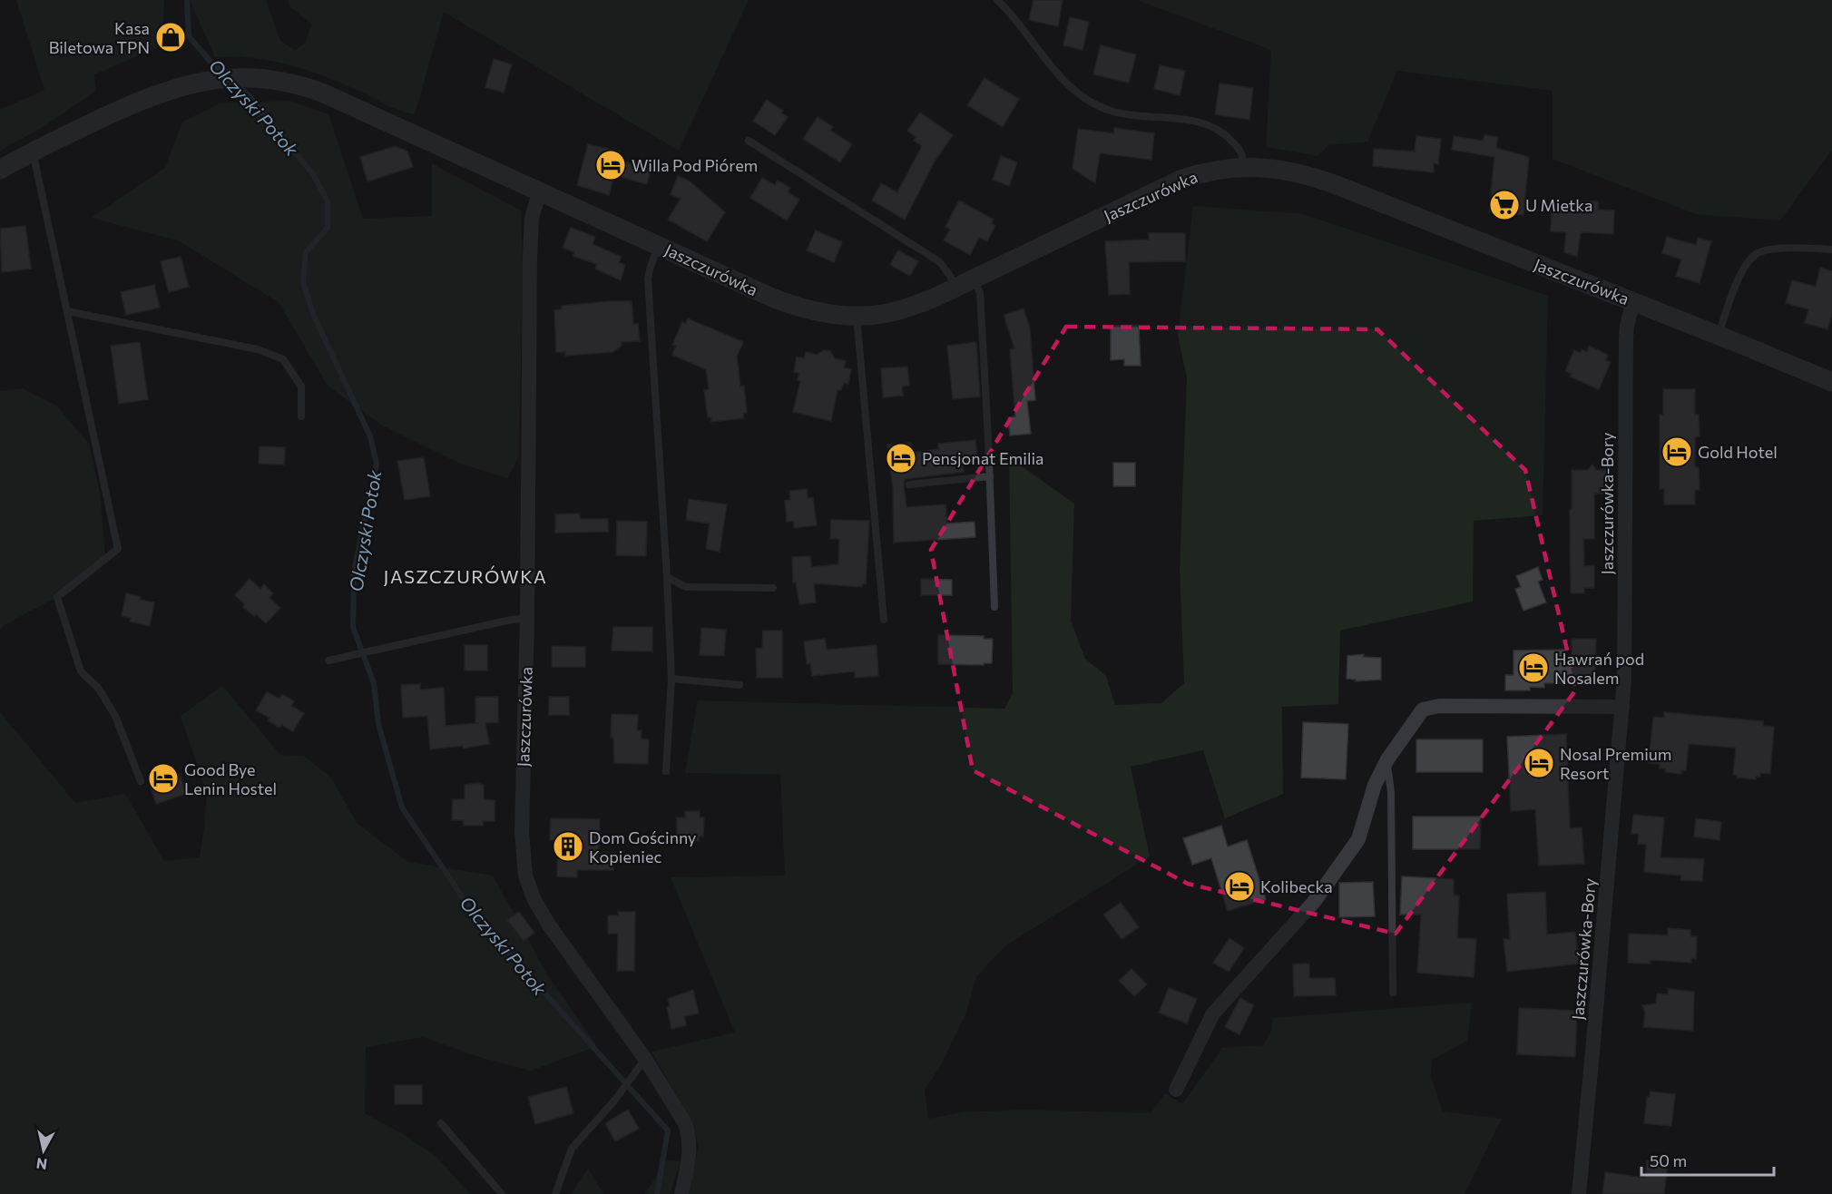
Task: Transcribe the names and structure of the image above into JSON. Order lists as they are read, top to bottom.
{
  "streets": {
    "street": ["Jaszczurówka", "Jaszczurówka-Bory"]
  },
  "crossings": [
    ["Jaszczurówka", "Jaszczurówka-Bory"]
  ],
  "districts": ["JASZCZURÓWKA"],
  "water": ["Olczyski Potok"],
  "places": {
    "shop": ["Kasa Biletowa TPN"],
    "hotel": [
      "Willa Pod Piórem",
      "Gold Hotel",
      "Pensjonat Emilia",
      "Hawrań pod Nosalem",
      "Nosal Premium Resort",
      "Good Bye Lenin Hostel",
      "Kolibecka"
    ],
    "supermarket": ["U Mietka"],
    "building": ["Dom Gościnny Kopieniec"]
  },
  "scale_bar": "50 m",
  "north": "bottom"
}
